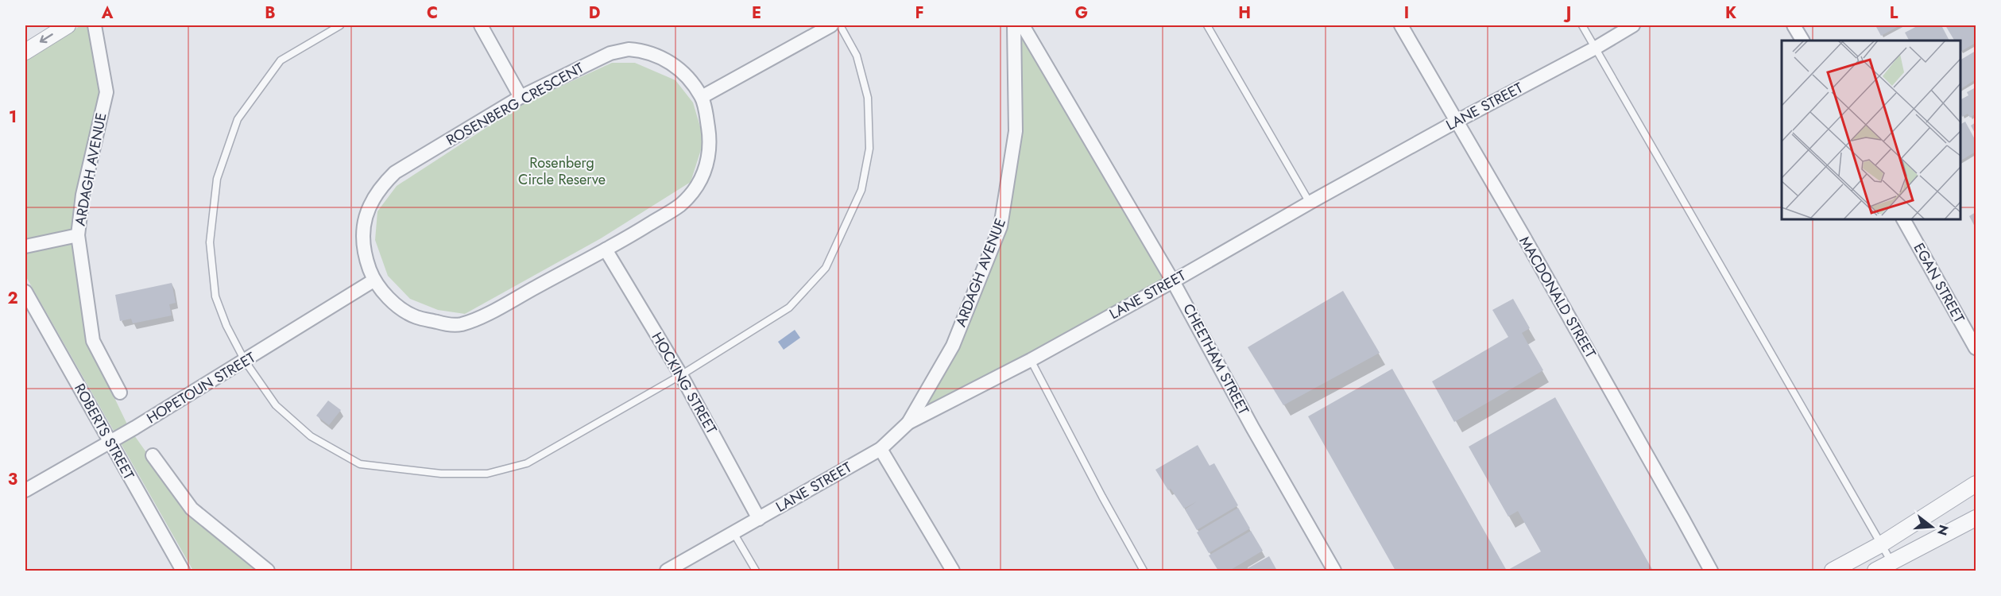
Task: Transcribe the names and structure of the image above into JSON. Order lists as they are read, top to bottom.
{
  "streets": {
    "street": [
      "ROSENBERG CRESCENT",
      "LANE STREET",
      "ARDAGH AVENUE",
      "EGAN STREET",
      "MACDONALD STREET",
      "CHEETHAM STREET",
      "HOCKING STREET",
      "HOPETOUN STREET",
      "ROBERTS STREET"
    ]
  },
  "crossings": [
    ["ROSENBERG CRESCENT", "HOCKING STREET"],
    ["ROSENBERG CRESCENT", "HOPETOUN STREET"],
    ["LANE STREET", "ARDAGH AVENUE"],
    ["LANE STREET", "MACDONALD STREET"],
    ["LANE STREET", "CHEETHAM STREET"],
    ["LANE STREET", "HOCKING STREET"],
    ["HOPETOUN STREET", "ROBERTS STREET"]
  ],
  "parks": ["Rosenberg Circle Reserve"],
  "north": "right",
  "grid": {
    "columns": [
      "A",
      "B",
      "C",
      "D",
      "E",
      "F",
      "G",
      "H",
      "I",
      "J",
      "K",
      "L"
    ],
    "rows": ["1", "2", "3"]
  }
}
